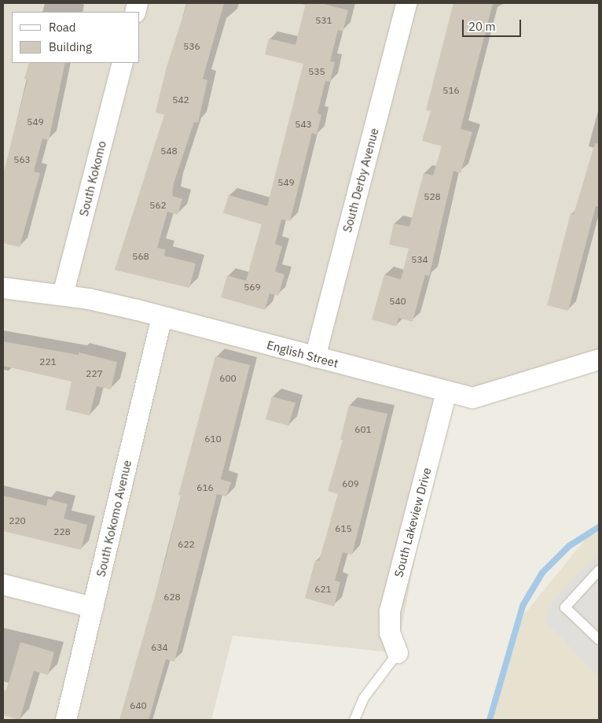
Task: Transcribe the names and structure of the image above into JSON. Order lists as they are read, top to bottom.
{
  "streets": {
    "street": [
      "South Kokomo",
      "South Derby Avenue",
      "English Street",
      "South Kokomo Avenue",
      "South Lakeview Drive"
    ]
  },
  "crossings": [
    ["South Kokomo", "English Street"],
    ["South Derby Avenue", "English Street"],
    ["English Street", "South Kokomo Avenue"],
    ["English Street", "South Lakeview Drive"]
  ],
  "house_numbers": [
    "531",
    "536",
    "535",
    "516",
    "542",
    "549",
    "543",
    "548",
    "563",
    "549",
    "528",
    "562",
    "568",
    "534",
    "569",
    "540",
    "221",
    "227",
    "600",
    "601",
    "610",
    "609",
    "616",
    "220",
    "615",
    "228",
    "622",
    "621",
    "628",
    "634",
    "640"
  ],
  "legend": ["Road", "Building"],
  "scale_bar": "20 m"
}
